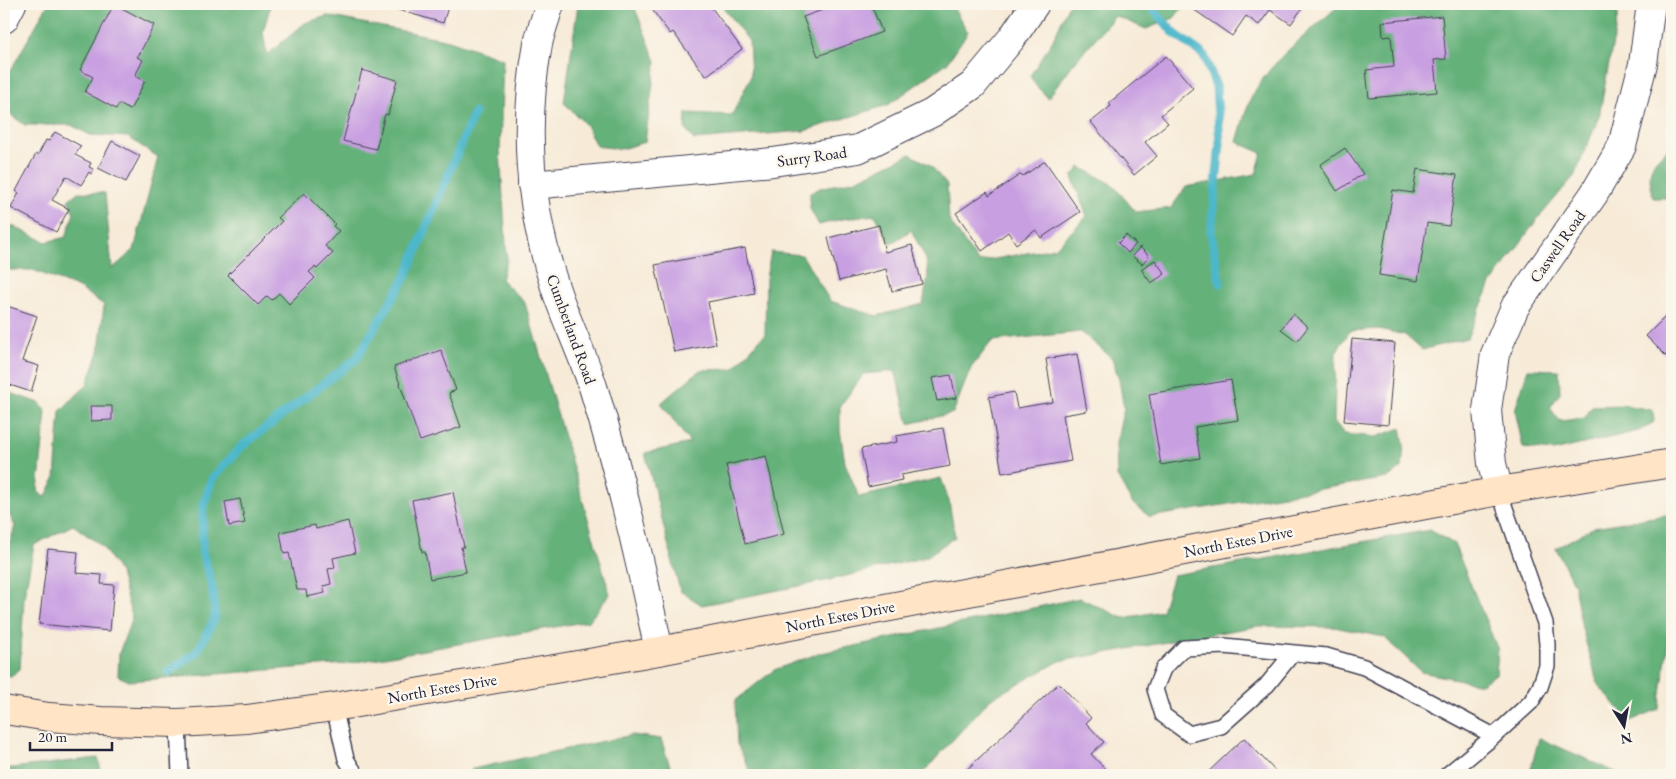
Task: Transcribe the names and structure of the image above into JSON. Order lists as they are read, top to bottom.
{
  "streets": {
    "main road": ["North Estes Drive"],
    "street": ["Surry Road", "Caswell Road", "Cumberland Road"]
  },
  "crossings": [
    ["Surry Road", "Cumberland Road"],
    ["Caswell Road", "North Estes Drive"],
    ["Cumberland Road", "North Estes Drive"]
  ],
  "scale_bar": "20 m",
  "north": "bottom"
}
